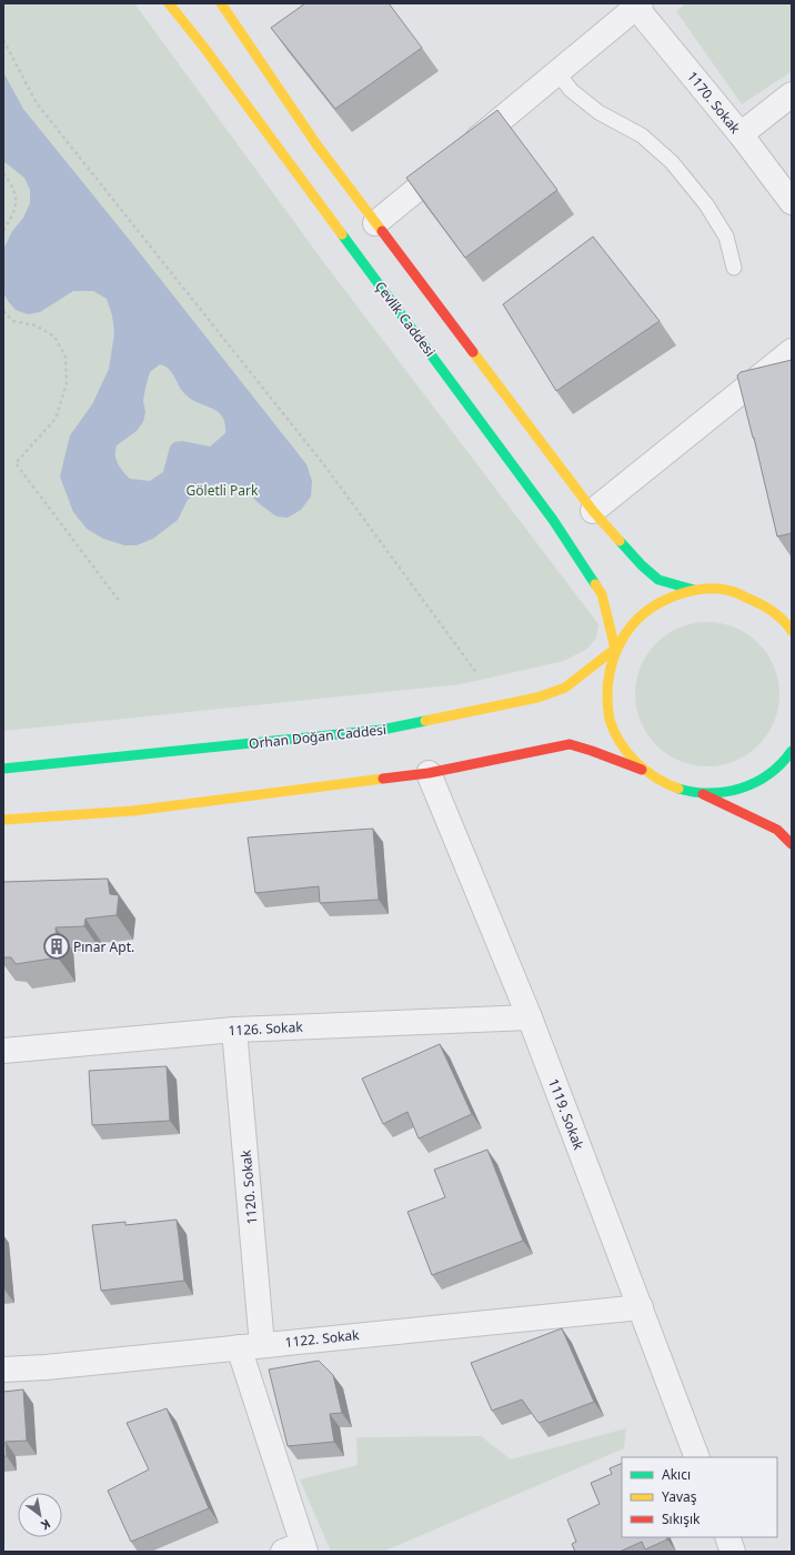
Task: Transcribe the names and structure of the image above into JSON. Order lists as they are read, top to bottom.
{
  "streets": {
    "main road": ["Çevlik Caddesi", "Orhan Doğan Caddesi"],
    "street": [
      "1170. Sokak",
      "1126. Sokak",
      "1119. Sokak",
      "1120. Sokak",
      "1122. Sokak"
    ]
  },
  "crossings": [
    ["Çevlik Caddesi", "Orhan Doğan Caddesi"],
    ["1126. Sokak", "1119. Sokak"],
    ["1126. Sokak", "1120. Sokak"],
    ["1119. Sokak", "1122. Sokak"],
    ["1120. Sokak", "1122. Sokak"]
  ],
  "parks": ["Göletli Park"],
  "places": {
    "building": ["Pınar Apt."]
  },
  "legend": ["Akıcı", "Yavaş", "Sıkışık"],
  "north": "bottom right"
}
